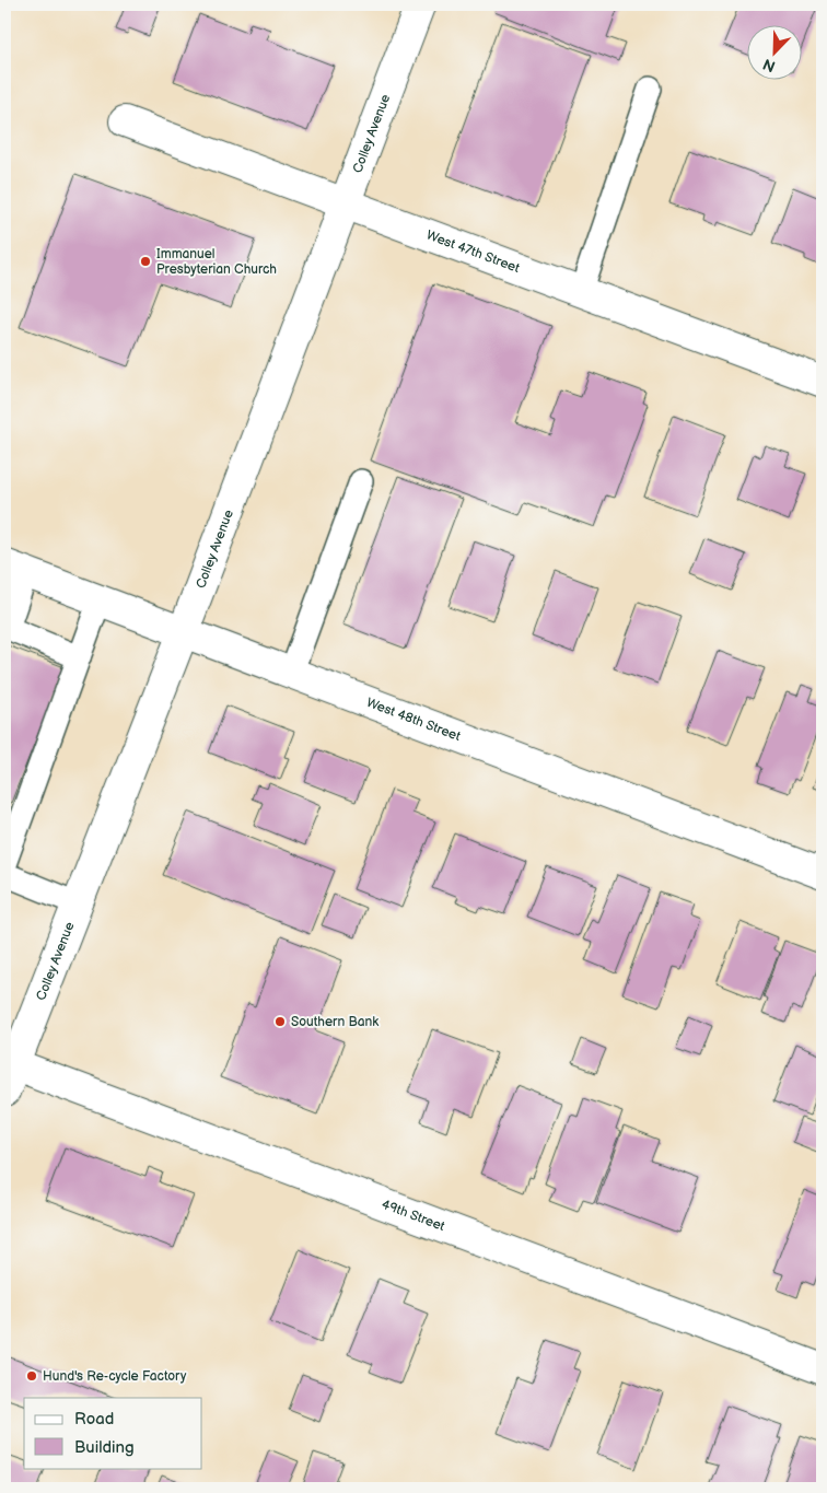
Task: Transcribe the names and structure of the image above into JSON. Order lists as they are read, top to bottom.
{
  "streets": {
    "street": [
      "Colley Avenue",
      "West 47th Street",
      "West 48th Street",
      "49th Street"
    ]
  },
  "crossings": [
    ["Colley Avenue", "West 47th Street"],
    ["Colley Avenue", "West 48th Street"],
    ["Colley Avenue", "49th Street"]
  ],
  "places": ["Immanuel Presbyterian Church", "Southern Bank", "Hund's Re-cycle Factory"],
  "legend": ["Road", "Building"],
  "north": "bottom left"
}
